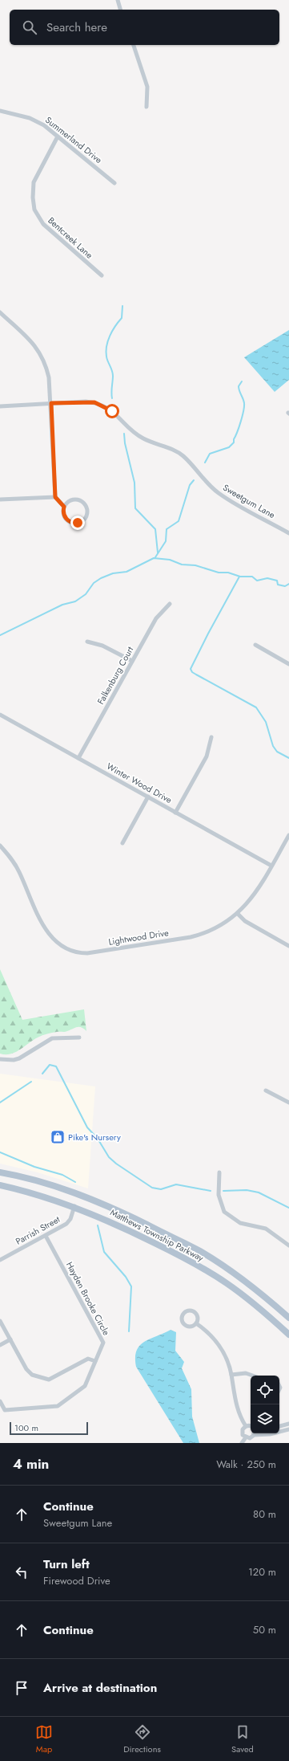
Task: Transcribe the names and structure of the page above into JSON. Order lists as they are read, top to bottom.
{
  "streets": {
    "main road": ["Matthews Township Parkway"],
    "street": [
      "Summerland Drive",
      "Bentcreek Lane",
      "Sweetgum Lane",
      "Falkenburg Court",
      "Winter Wood Drive",
      "Lightwood Drive",
      "Parrish Street",
      "Hayden Brooke Circle"
    ]
  },
  "crossings": [
    ["Summerland Drive", "Bentcreek Lane"],
    ["Falkenburg Court", "Winter Wood Drive"],
    ["Winter Wood Drive", "Lightwood Drive"],
    ["Parrish Street", "Matthews Township Parkway"],
    ["Parrish Street", "Hayden Brooke Circle"]
  ],
  "places": {
    "shop": ["Pike's Nursery"]
  },
  "scale_bar": "100 m",
  "page": {
    "search": "Search here",
    "scale": "100 m",
    "heading": ["4 min", "Walk · 250 m"],
    "list": [
      ["Continue", "Sweetgum Lane", "80 m"],
      ["Turn left", "Firewood Drive", "120 m"],
      ["Continue", "50 m"],
      "Arrive at destination"
    ],
    "nav": ["Map", "Directions", "Saved"]
  }
}
